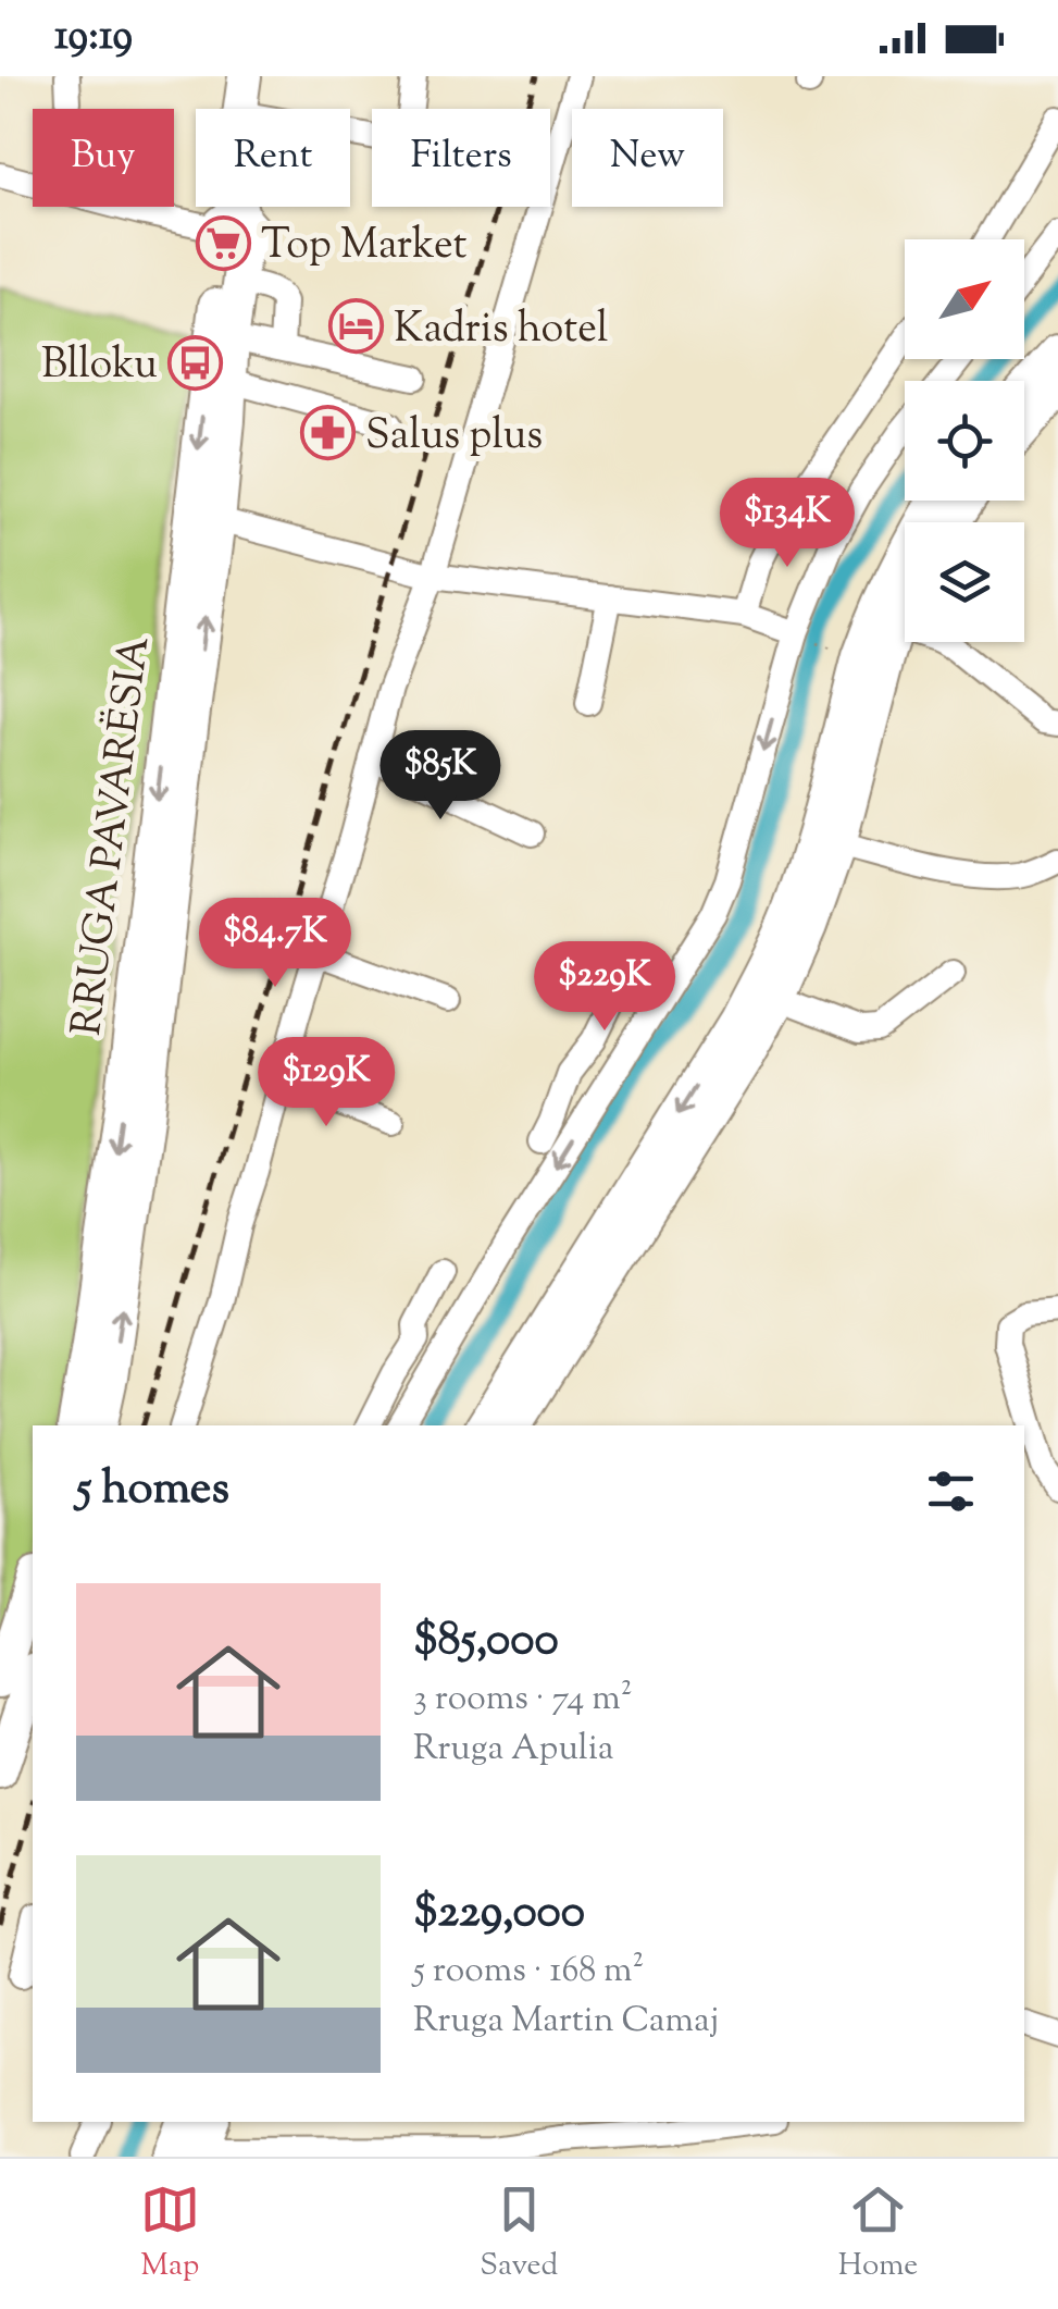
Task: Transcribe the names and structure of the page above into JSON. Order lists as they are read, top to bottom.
{
  "streets": {
    "main road": ["RRUGA PAVARËSIA"]
  },
  "places": {
    "supermarket": ["Top Market"],
    "hotel": ["Kadris hotel"],
    "bus stop": ["Blloku"],
    "pharmacy": ["Salus plus"]
  },
  "north": "top right",
  "page": {
    "status": "19:19",
    "chip": [
      "Buy",
      "Rent",
      "Filters",
      "New"
    ],
    "price": [
      "$134K",
      "$85K",
      "$84.7K",
      "$229K",
      "$129K"
    ],
    "heading": "5 homes",
    "list": [
      {
        "name": "$85,000",
        "note": "3 rooms · 74 m² · Rruga Apulia"
      },
      {
        "name": "$229,000",
        "note": "5 rooms · 168 m² · Rruga Martin Camaj"
      }
    ],
    "tabs": ["Map", "Saved", "Home"]
  }
}
